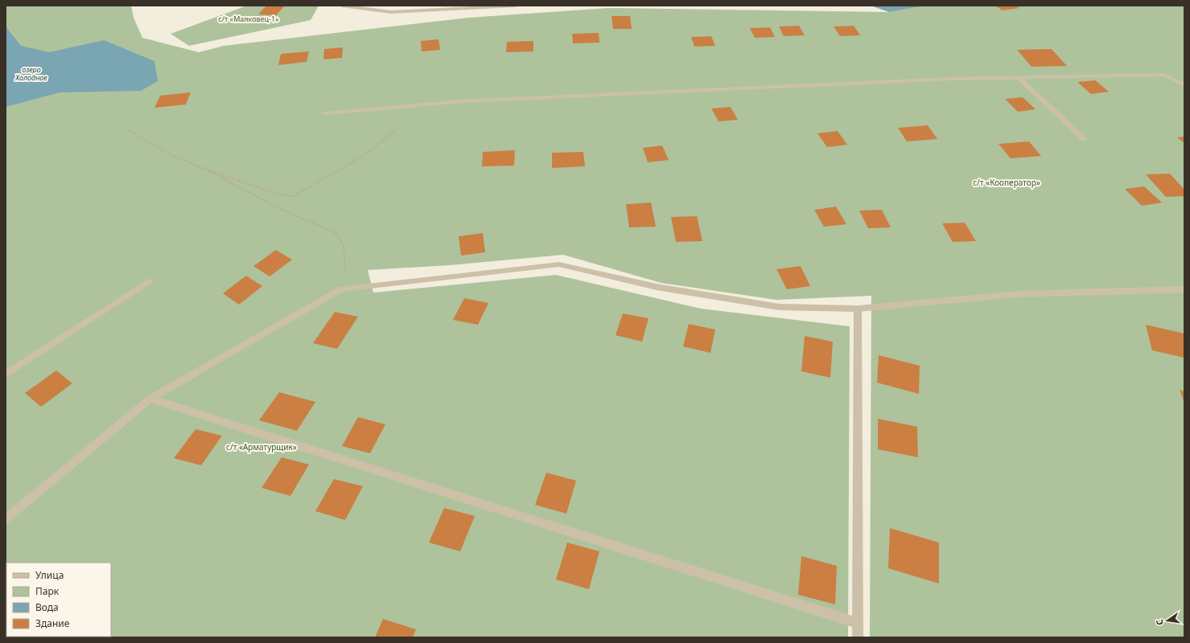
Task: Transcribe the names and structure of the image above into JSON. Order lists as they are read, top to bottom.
{
  "water": ["озеро Холодное"],
  "parks": ["с/т «Маяковец-1»", "с/т «Кооператор»", "с/т «Арматурщик»"],
  "legend": [
    "Улица",
    "Парк",
    "Вода",
    "Здание"
  ],
  "north": "left"
}
